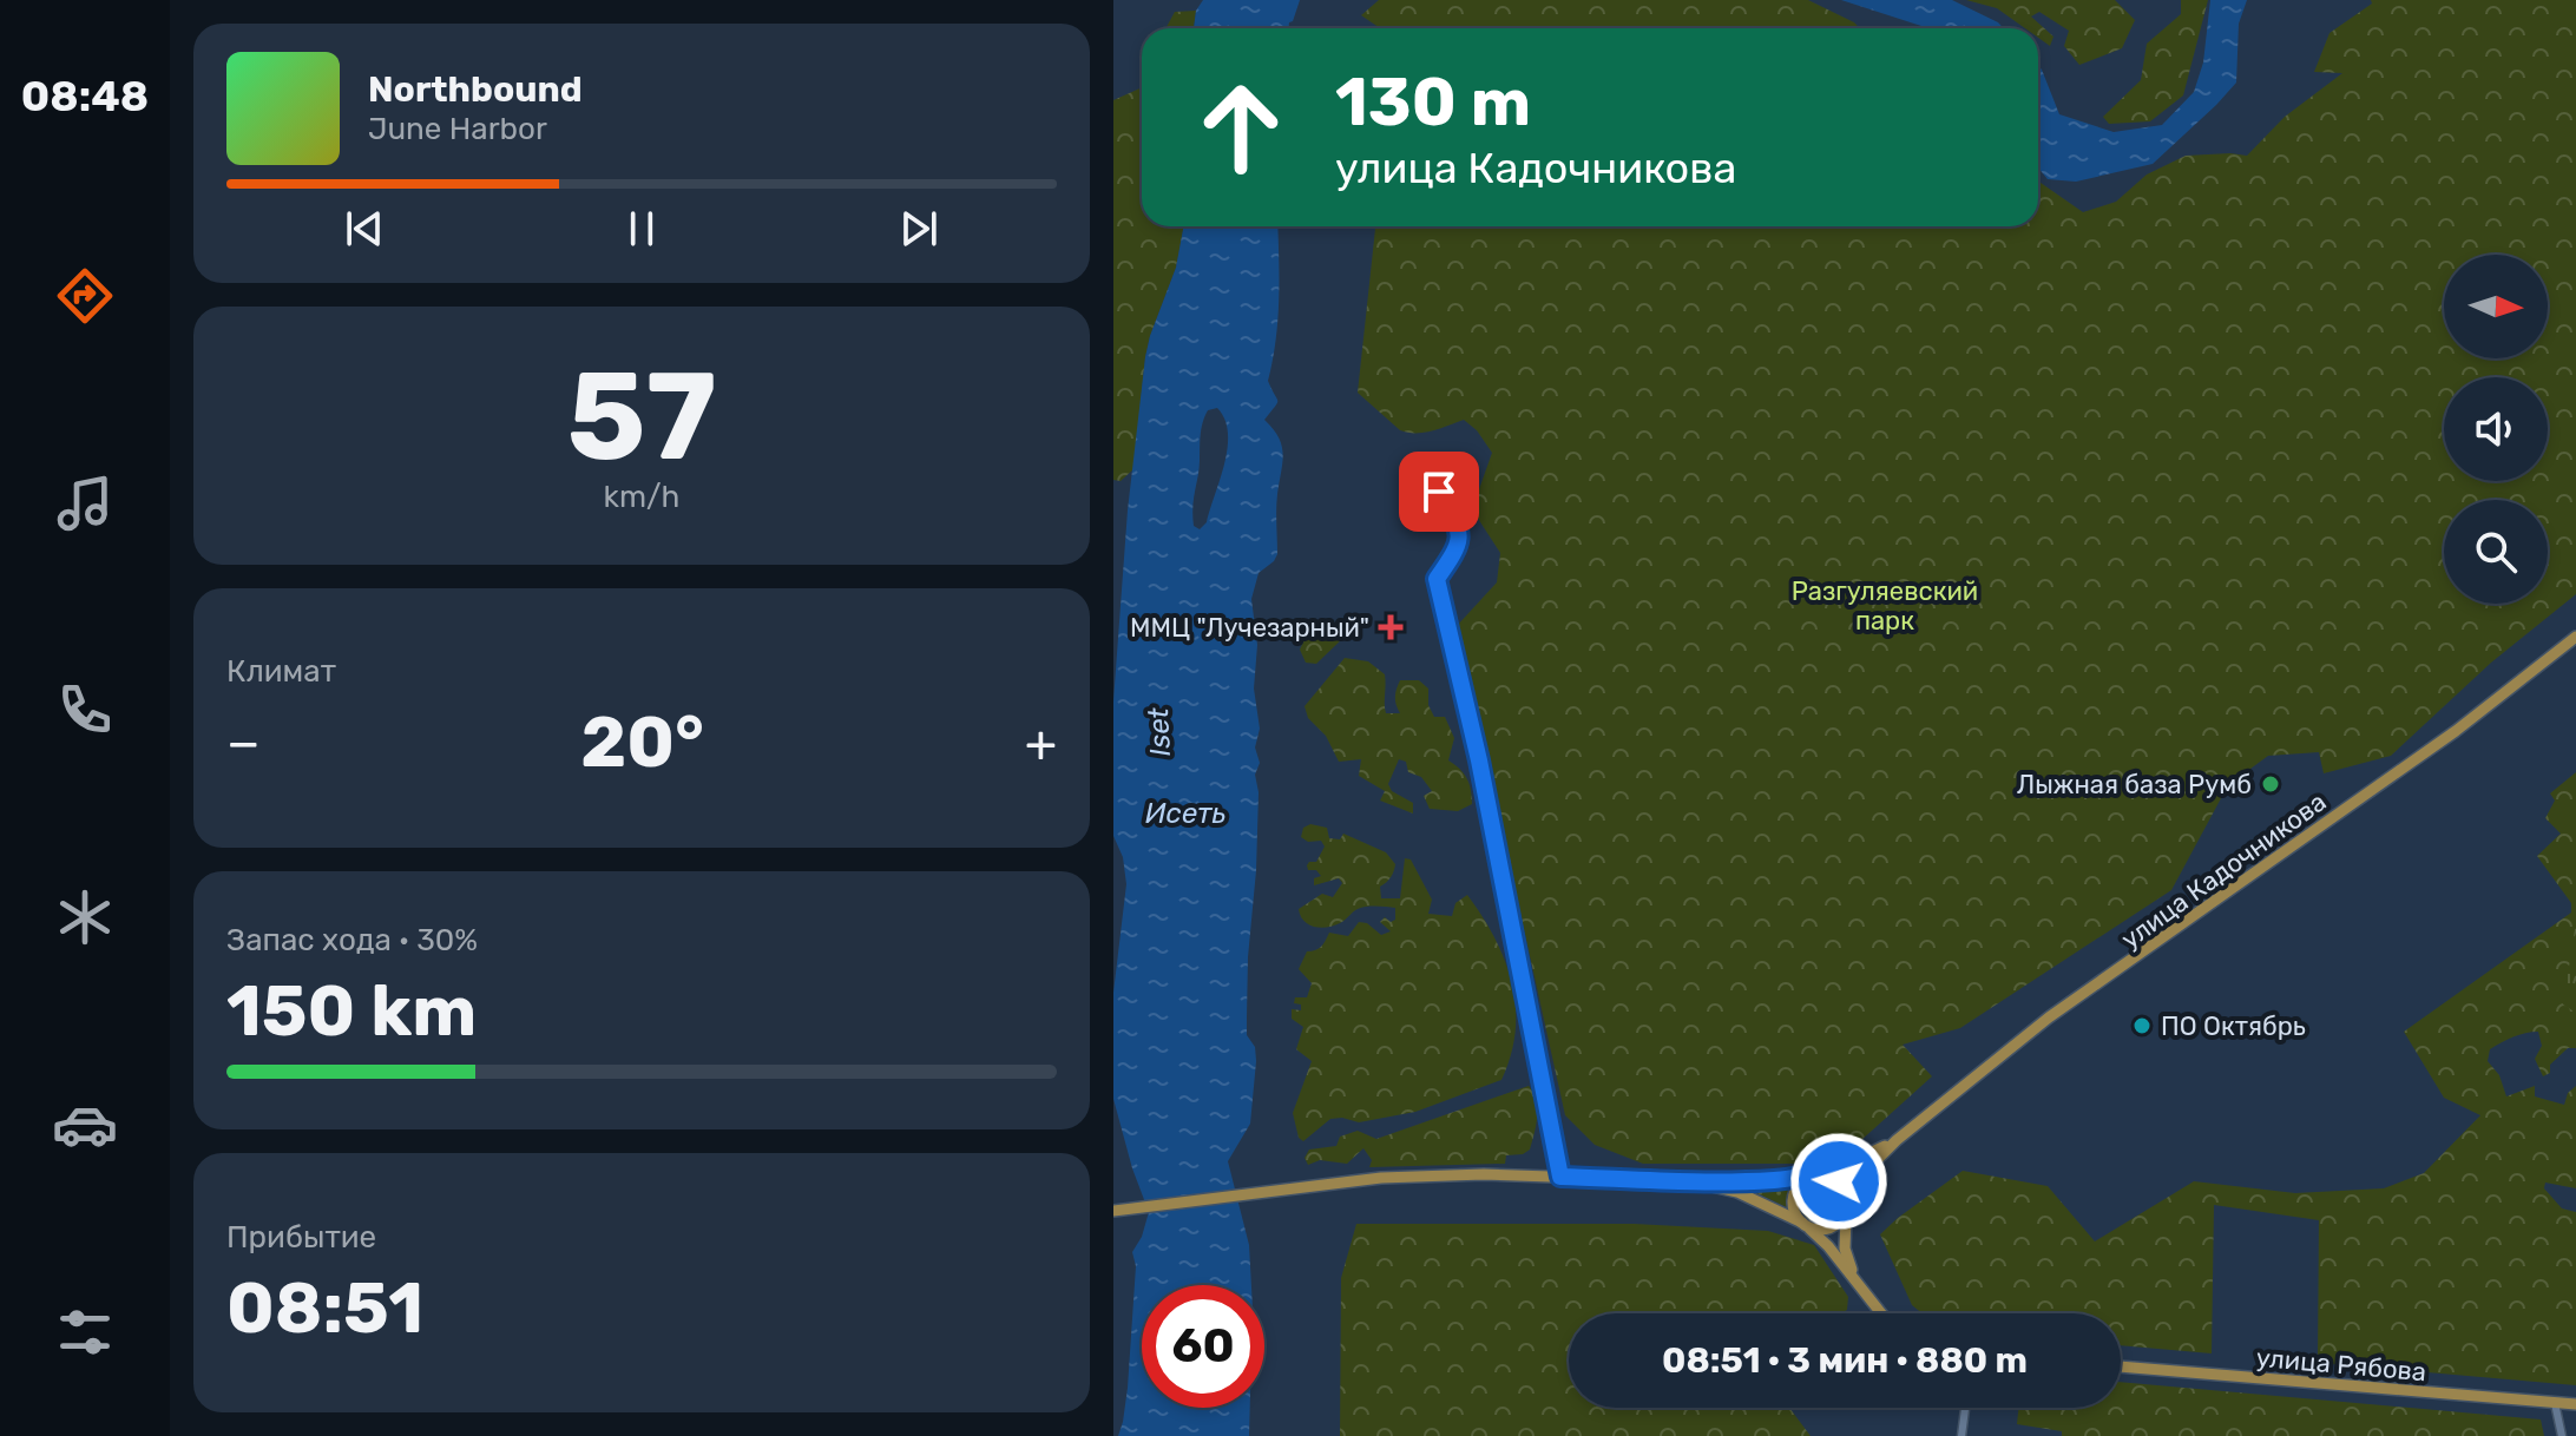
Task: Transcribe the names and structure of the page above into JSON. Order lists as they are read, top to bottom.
{
  "streets": {
    "main road": ["улица Кадочникова", "улица Рябова"]
  },
  "water": ["Iset", "Исеть"],
  "parks": ["Разгуляевский парк"],
  "places": {
    "health": ["ММЦ \"Лучезарный\""],
    "other": ["Лыжная база Румб", "ПО Октябрь"]
  },
  "north": "right",
  "page": {
    "tabs": "08:48",
    "turn": ["130 m", "улица Кадочникова"],
    "song": ["Northbound", "June Harbor"],
    "tile": [
      ["57", "km/h"],
      "Климат",
      ["Запас хода · 30%", "150 km"],
      ["Прибытие", "08:51"]
    ],
    "heat": ["−", "20°", "+"],
    "limit": "60",
    "trip": "08:51 · 3 мин · 880 m"
  }
}
